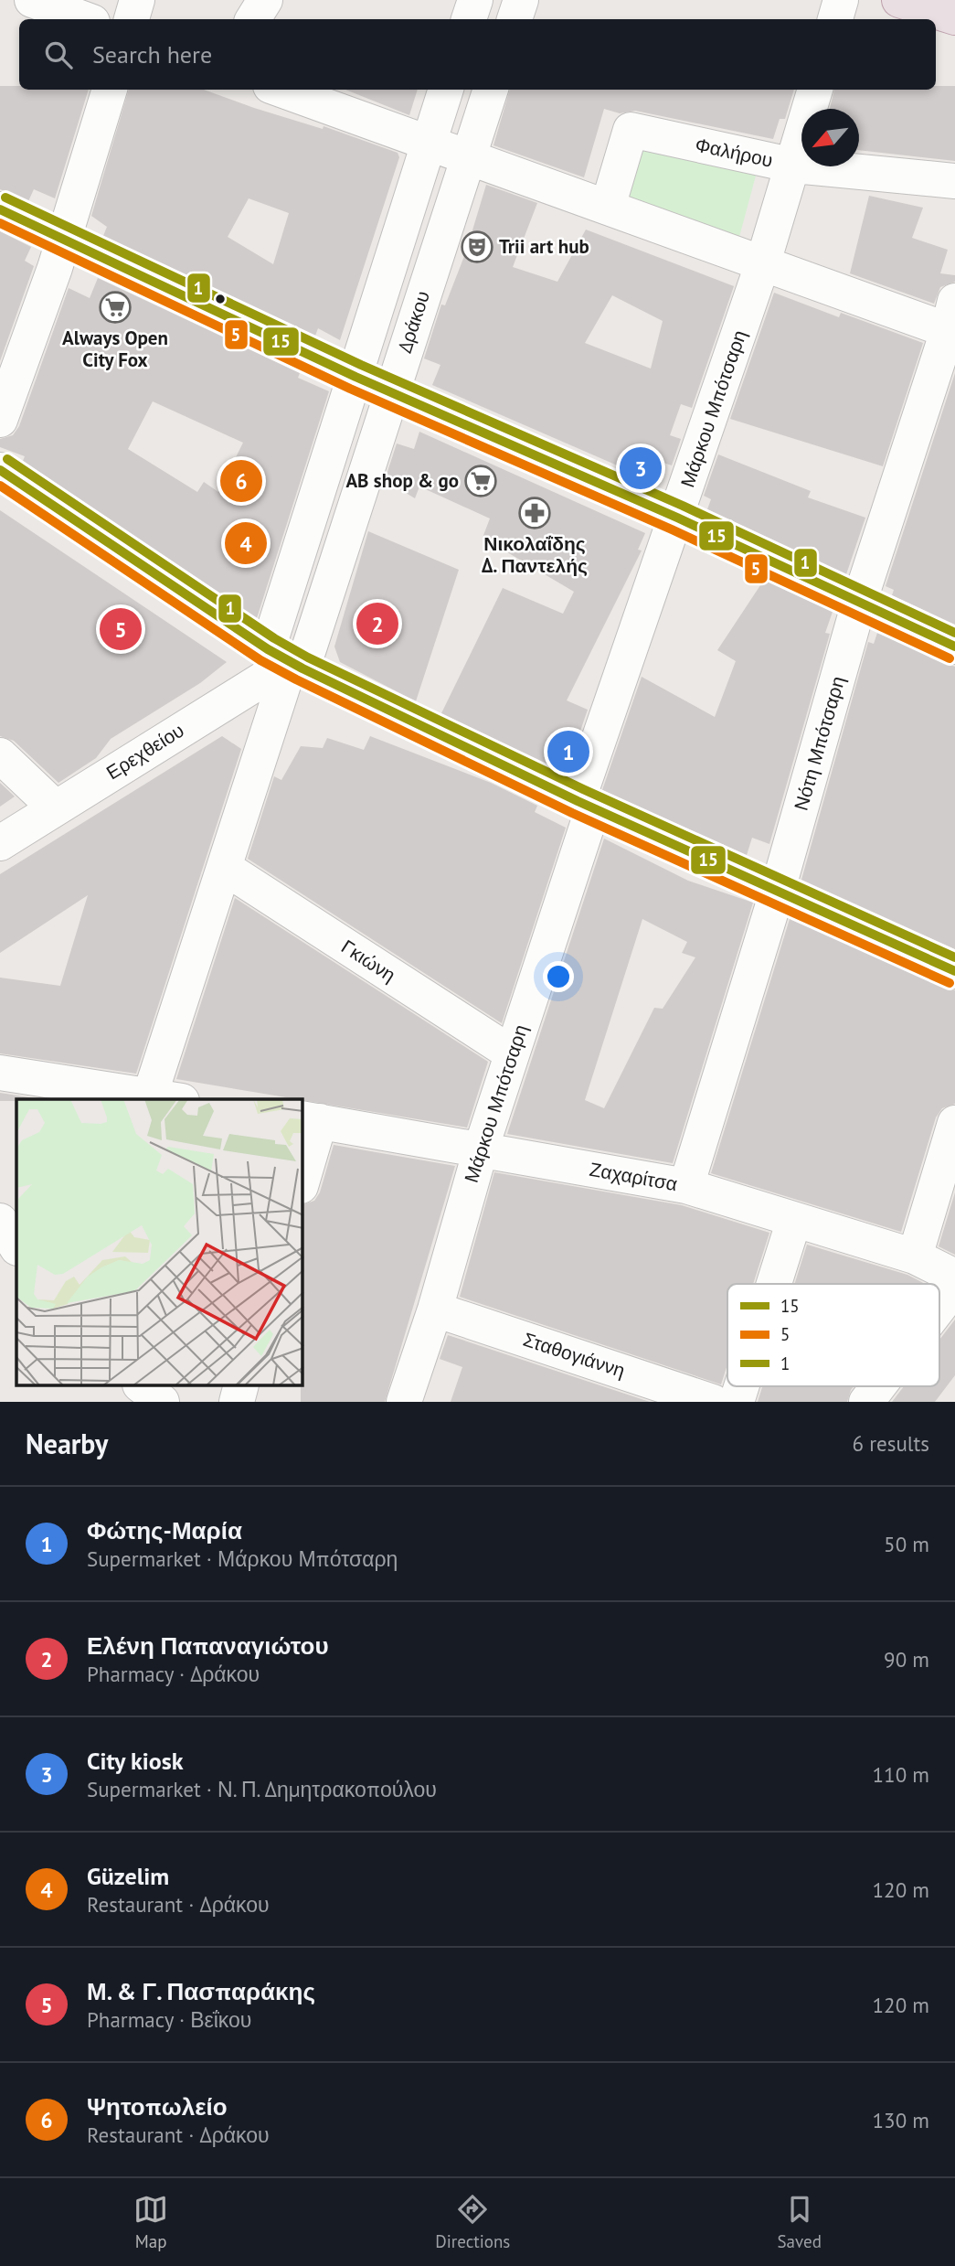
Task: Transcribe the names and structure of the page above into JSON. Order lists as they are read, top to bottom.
{
  "streets": {
    "street": [
      "Φαλήρου",
      "Δράκου",
      "Μάρκου Μπότσαρη",
      "Νότη Μπότσαρη",
      "Ερεχθείου",
      "Γκιώνη",
      "Ζαχαρίτσα",
      "Σταθογιάννη"
    ]
  },
  "crossings": [
    ["Φαλήρου", "Μάρκου Μπότσαρη"],
    ["Δράκου", "Ερεχθείου"],
    ["Δράκου", "Γκιώνη"],
    ["Μάρκου Μπότσαρη", "Γκιώνη"],
    ["Μάρκου Μπότσαρη", "Ζαχαρίτσα"],
    ["Μάρκου Μπότσαρη", "Σταθογιάννη"],
    ["Νότη Μπότσαρη", "Ζαχαρίτσα"]
  ],
  "places": {
    "theatre": ["Trii art hub"],
    "supermarket": ["Always Open City Fox", "AB shop & go"],
    "pharmacy": ["Νικολαΐδης Δ. Παντελής"]
  },
  "lines": ["transit line 1", "transit line 15", "transit line 5"],
  "legend": ["15", "5", "1"],
  "north": "bottom left",
  "page": {
    "search": "Search here",
    "pins": [
      "3",
      "6",
      "4",
      "2",
      "5",
      "1"
    ],
    "heading": ["Nearby", "6 results"],
    "list": [
      {
        "mark": "1",
        "name": "Φώτης-Μαρία",
        "note": "Supermarket · Μάρκου Μπότσαρη",
        "value": "50 m"
      },
      {
        "mark": "2",
        "name": "Ελένη Παπαναγιώτου",
        "note": "Pharmacy · Δράκου",
        "value": "90 m"
      },
      {
        "mark": "3",
        "name": "City kiosk",
        "note": "Supermarket · Ν. Π. Δημητρακοπούλου",
        "value": "110 m"
      },
      {
        "mark": "4",
        "name": "Güzelim",
        "note": "Restaurant · Δράκου",
        "value": "120 m"
      },
      {
        "mark": "5",
        "name": "Μ. & Γ. Πασπαράκης",
        "note": "Pharmacy · Βεΐκου",
        "value": "120 m"
      },
      {
        "mark": "6",
        "name": "Ψητοπωλείο",
        "note": "Restaurant · Δράκου",
        "value": "130 m"
      }
    ],
    "nav": ["Map", "Directions", "Saved"]
  }
}
